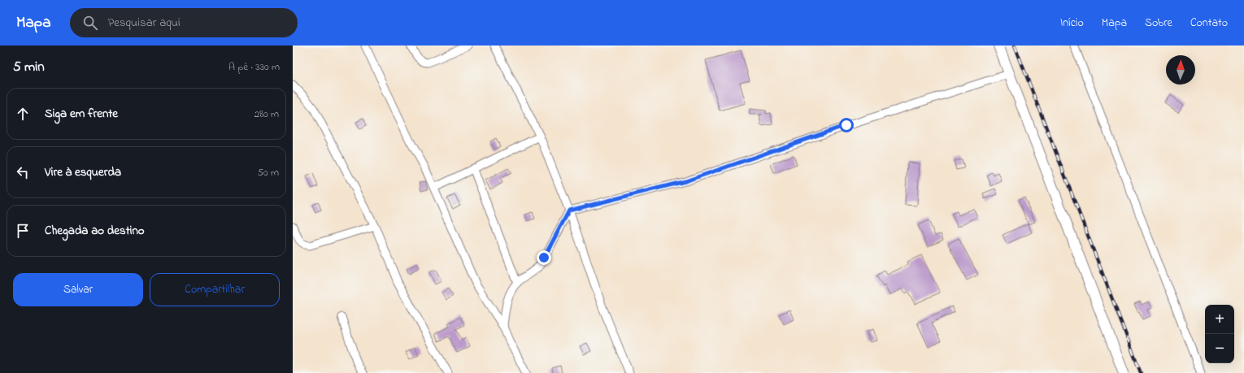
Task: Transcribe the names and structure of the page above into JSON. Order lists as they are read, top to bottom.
{
  "north": "top",
  "page": {
    "header": "Mapa",
    "search": "Pesquisar aqui",
    "nav": [
      "Início",
      "Mapa",
      "Sobre",
      "Contato"
    ],
    "heading": ["5 min", "A pé · 330 m"],
    "list": [
      ["Siga em frente", "280 m"],
      ["Vire à esquerda", "50 m"],
      "Chegada ao destino"
    ],
    "buttons": ["Salvar", "Compartilhar"],
    "map_buttons": ["+", "−"]
  }
}
